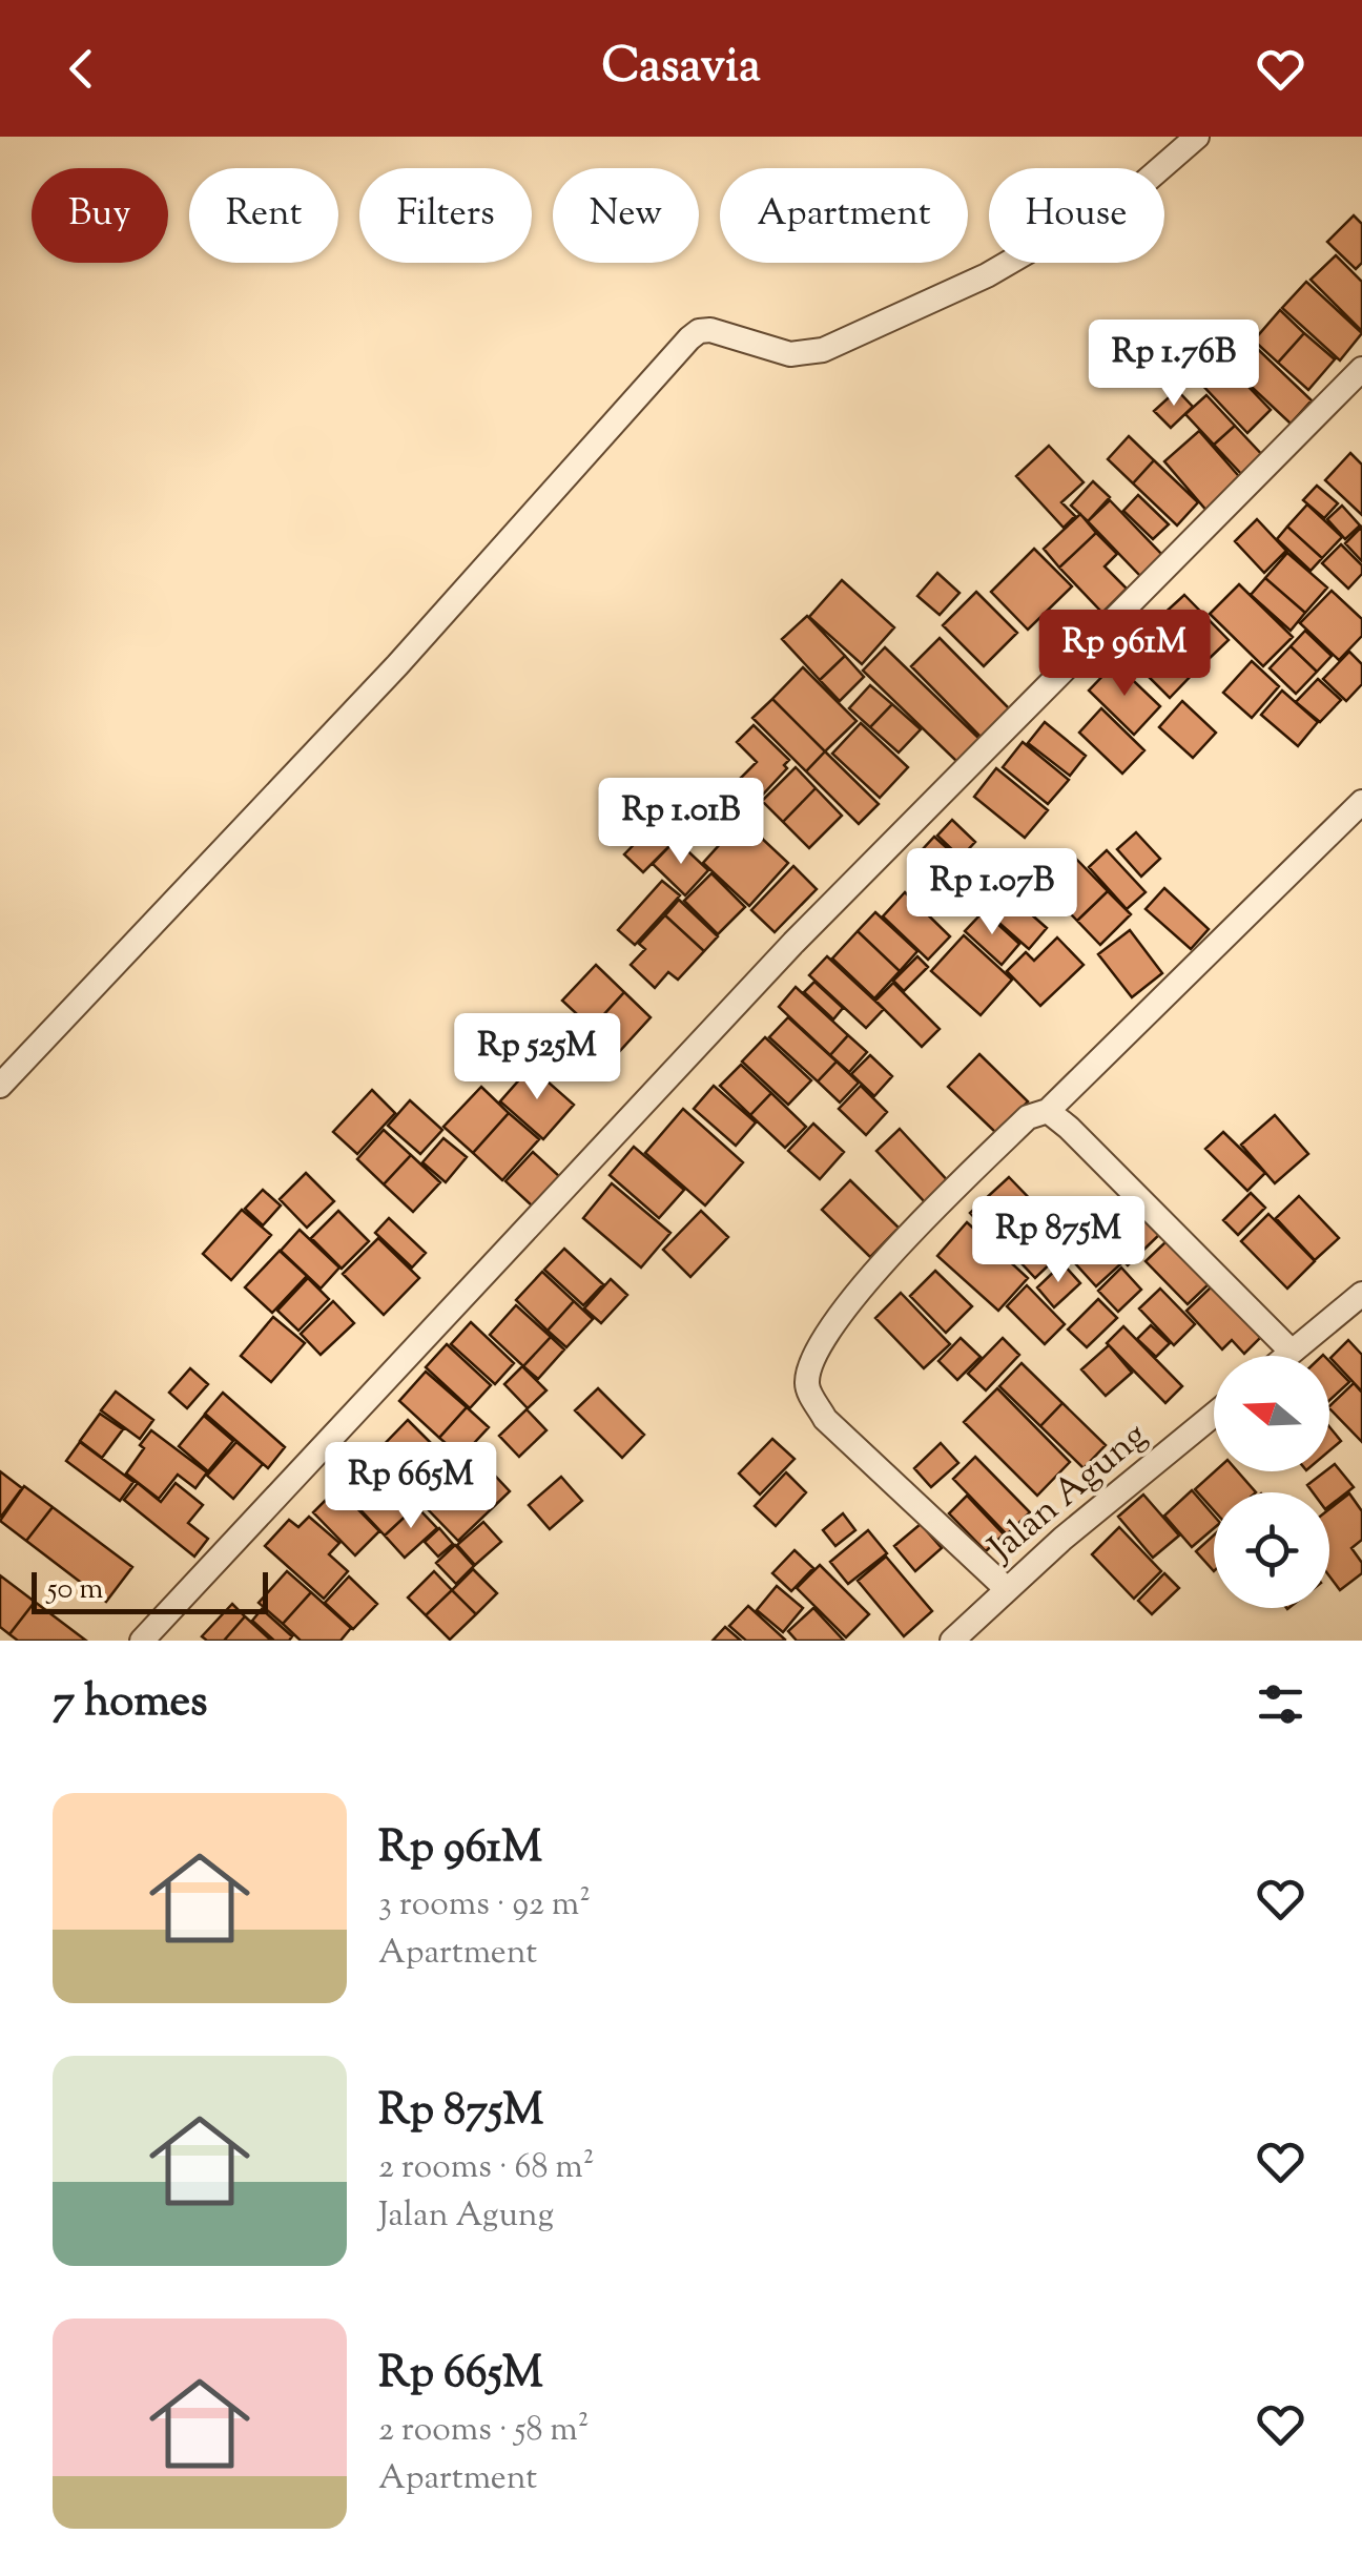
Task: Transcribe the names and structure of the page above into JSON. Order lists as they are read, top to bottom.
{
  "streets": {
    "street": ["Jalan Agung"]
  },
  "scale_bar": "50 m",
  "north": "left",
  "page": {
    "header": "Casavia",
    "chip": [
      "Buy",
      "Rent",
      "Filters",
      "New",
      "Apartment",
      "House"
    ],
    "price": [
      "Rp 1.76B",
      "Rp 961M",
      "Rp 1.01B",
      "Rp 1.07B",
      "Rp 525M",
      "Rp 875M",
      "Rp 665M"
    ],
    "scale": "50 m",
    "heading": "7 homes",
    "list": [
      {
        "name": "Rp 961M",
        "note": "3 rooms · 92 m² · Apartment"
      },
      {
        "name": "Rp 875M",
        "note": "2 rooms · 68 m² · Jalan Agung"
      },
      {
        "name": "Rp 665M",
        "note": "2 rooms · 58 m² · Apartment"
      }
    ]
  }
}
